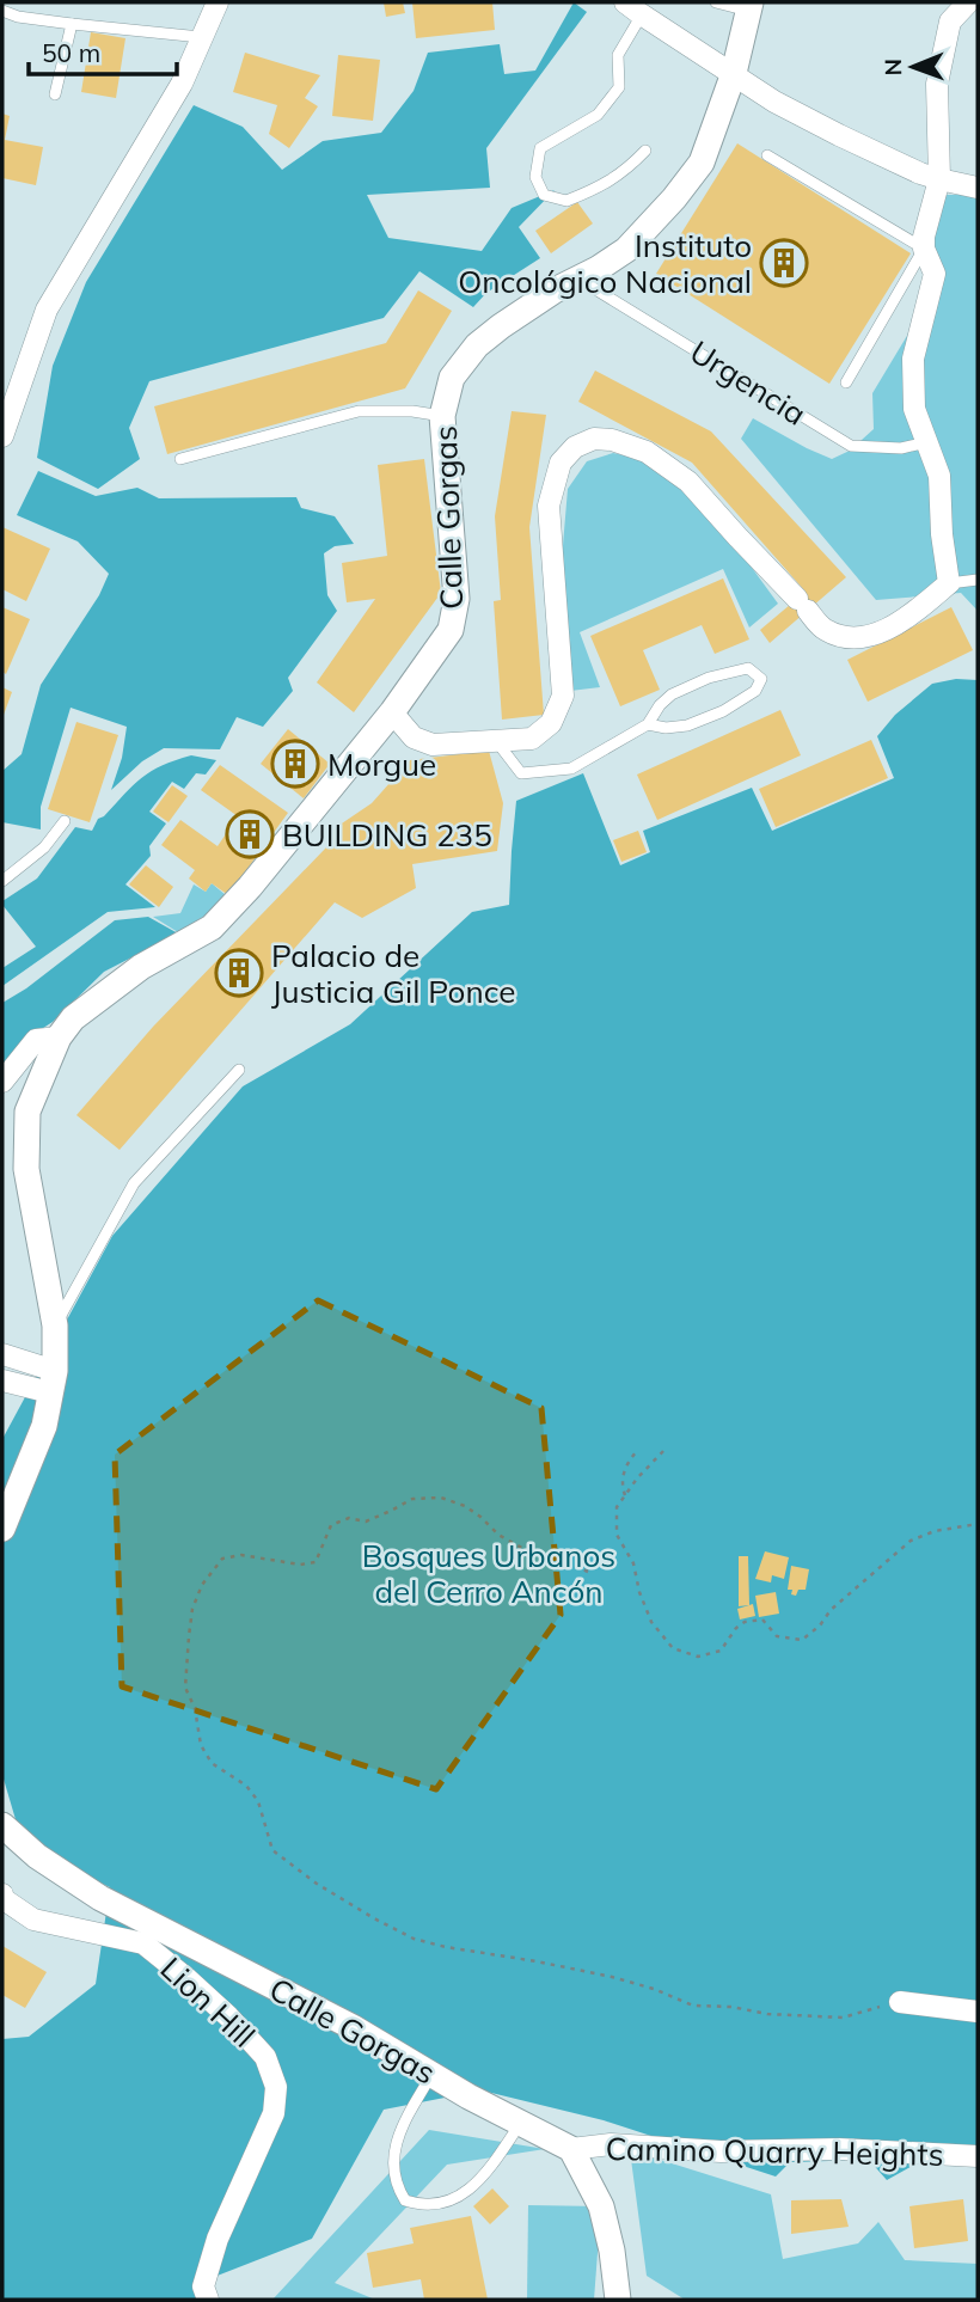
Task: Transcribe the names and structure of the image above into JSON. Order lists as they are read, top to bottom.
{
  "streets": {
    "street": ["Calle Gorgas", "Lion Hill", "Camino Quarry Heights"],
    "lane": ["Urgencia"]
  },
  "crossings": [
    ["Urgencia", "Calle Gorgas"],
    ["Calle Gorgas", "Camino Quarry Heights"]
  ],
  "parks": ["Bosques Urbanos del Cerro Ancón"],
  "places": {
    "building": [
      "Instituto Oncológico Nacional",
      "Morgue",
      "BUILDING 235",
      "Palacio de Justicia Gil Ponce"
    ]
  },
  "scale_bar": "50 m",
  "north": "left"
}
